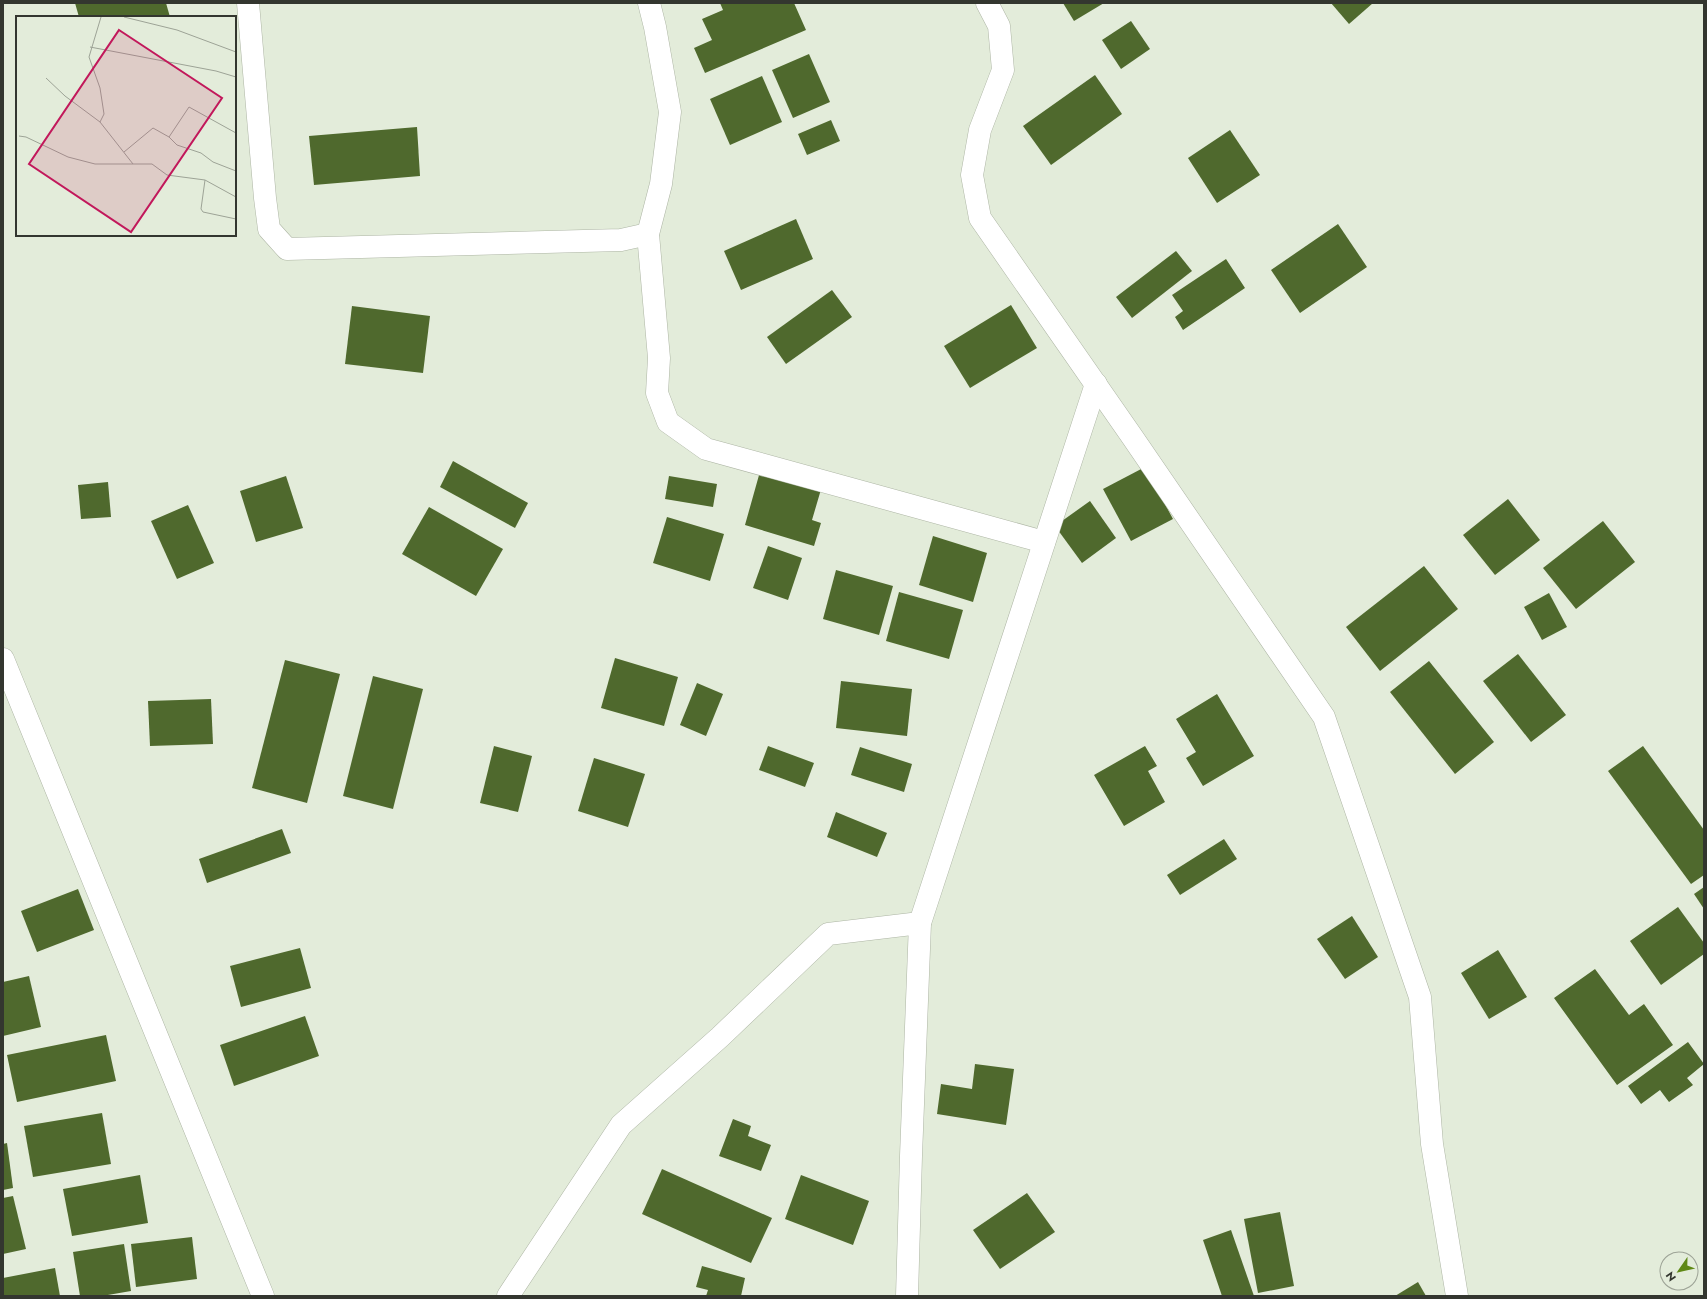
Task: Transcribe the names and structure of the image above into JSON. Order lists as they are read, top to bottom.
{
  "north": "bottom left"
}
